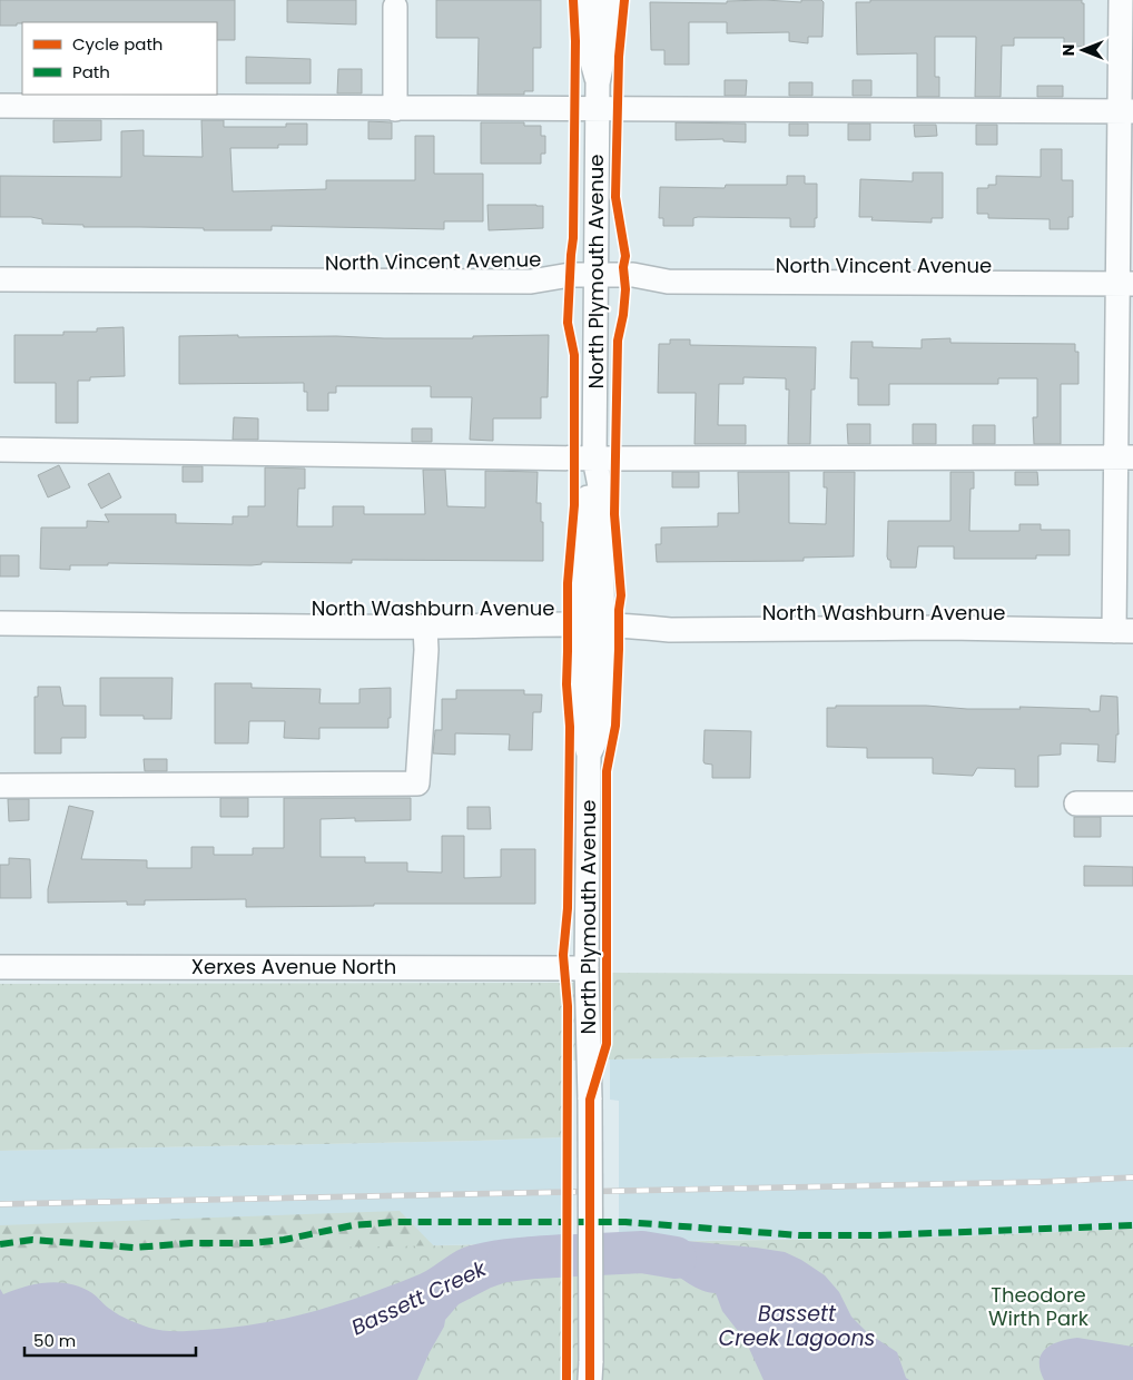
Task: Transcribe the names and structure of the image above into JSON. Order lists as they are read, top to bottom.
{
  "streets": {
    "street": [
      "North Vincent Avenue",
      "North Plymouth Avenue",
      "North Washburn Avenue",
      "Xerxes Avenue North"
    ]
  },
  "crossings": [
    ["North Vincent Avenue", "North Plymouth Avenue"],
    ["North Plymouth Avenue", "North Washburn Avenue"],
    ["North Plymouth Avenue", "Xerxes Avenue North"]
  ],
  "water": ["Bassett Creek", "Bassett Creek Lagoons"],
  "parks": ["Theodore Wirth Park"],
  "legend": ["Cycle path", "Path"],
  "scale_bar": "50 m",
  "north": "left"
}
